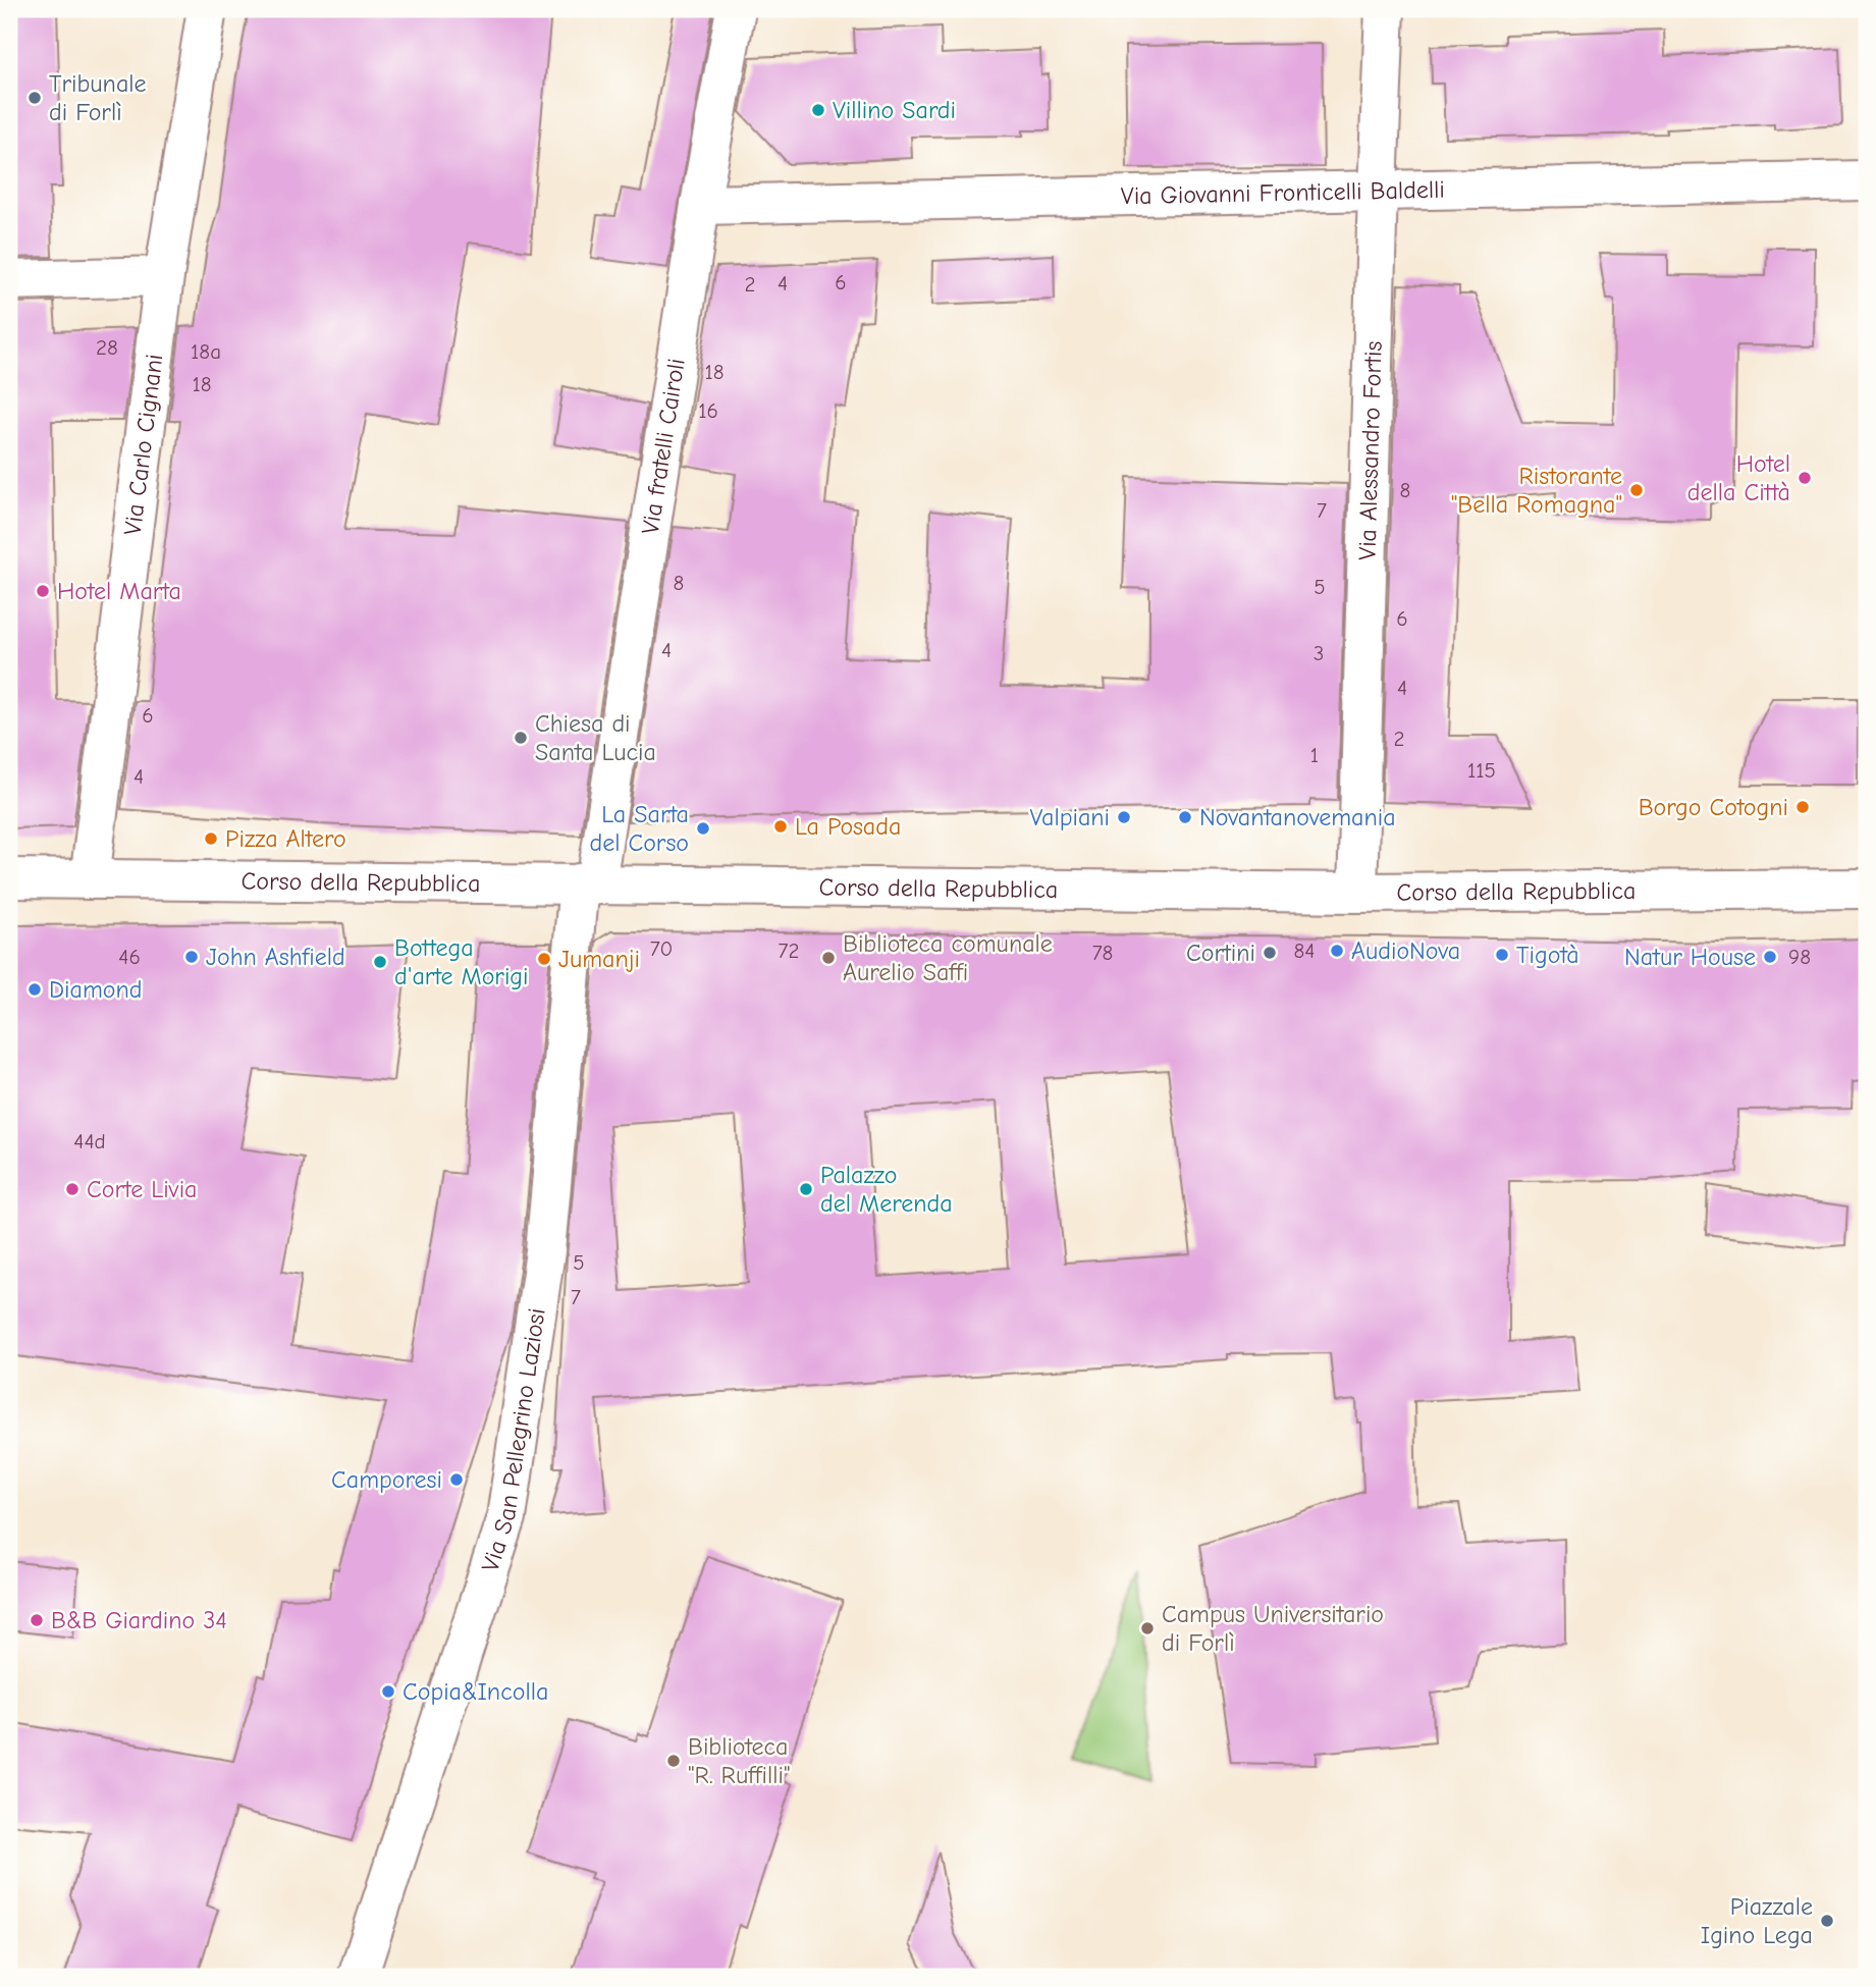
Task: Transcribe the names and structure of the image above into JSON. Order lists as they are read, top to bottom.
{
  "streets": {
    "street": [
      "Via Giovanni Fronticelli Baldelli",
      "Via Carlo Cignani",
      "Via fratelli Cairoli",
      "Via Alessandro Fortis",
      "Corso della Repubblica",
      "Via San Pellegrino Laziosi"
    ]
  },
  "crossings": [
    ["Via Giovanni Fronticelli Baldelli", "Via fratelli Cairoli"],
    ["Via Giovanni Fronticelli Baldelli", "Via Alessandro Fortis"],
    ["Via Carlo Cignani", "Corso della Repubblica"],
    ["Via fratelli Cairoli", "Corso della Repubblica"],
    ["Via fratelli Cairoli", "Via San Pellegrino Laziosi"],
    ["Via Alessandro Fortis", "Corso della Repubblica"],
    ["Corso della Repubblica", "Via San Pellegrino Laziosi"]
  ],
  "places": [
    "Tribunale di Forlì",
    "Villino Sardi",
    "Hotel della Città",
    "Ristorante \"Bella Romagna\"",
    "Hotel Marta",
    "Chiesa di Santa Lucia",
    "Borgo Cotogni",
    "Valpiani",
    "Novantanovemania",
    "La Posada",
    "La Sarta del Corso",
    "Pizza Altero",
    "AudioNova",
    "Cortini",
    "Tigotà",
    "John Ashfield",
    "Natur House",
    "Biblioteca comunale Aurelio Saffi",
    "Jumanji",
    "Bottega d'arte Morigi",
    "Diamond",
    "Corte Livia",
    "Palazzo del Merenda",
    "Camporesi",
    "B&B Giardino 34",
    "Campus Universitario di Forlì",
    "Copia&Incolla",
    "Biblioteca \"R. Ruffilli\"",
    "Piazzale Igino Lega"
  ],
  "house_numbers": [
    "6",
    "4",
    "2",
    "28",
    "18a",
    "18",
    "18",
    "16",
    "8",
    "7",
    "8",
    "5",
    "6",
    "4",
    "3",
    "4",
    "6",
    "2",
    "1",
    "115",
    "4",
    "70",
    "72",
    "84",
    "78",
    "46",
    "98",
    "44d",
    "5",
    "7"
  ]
}
